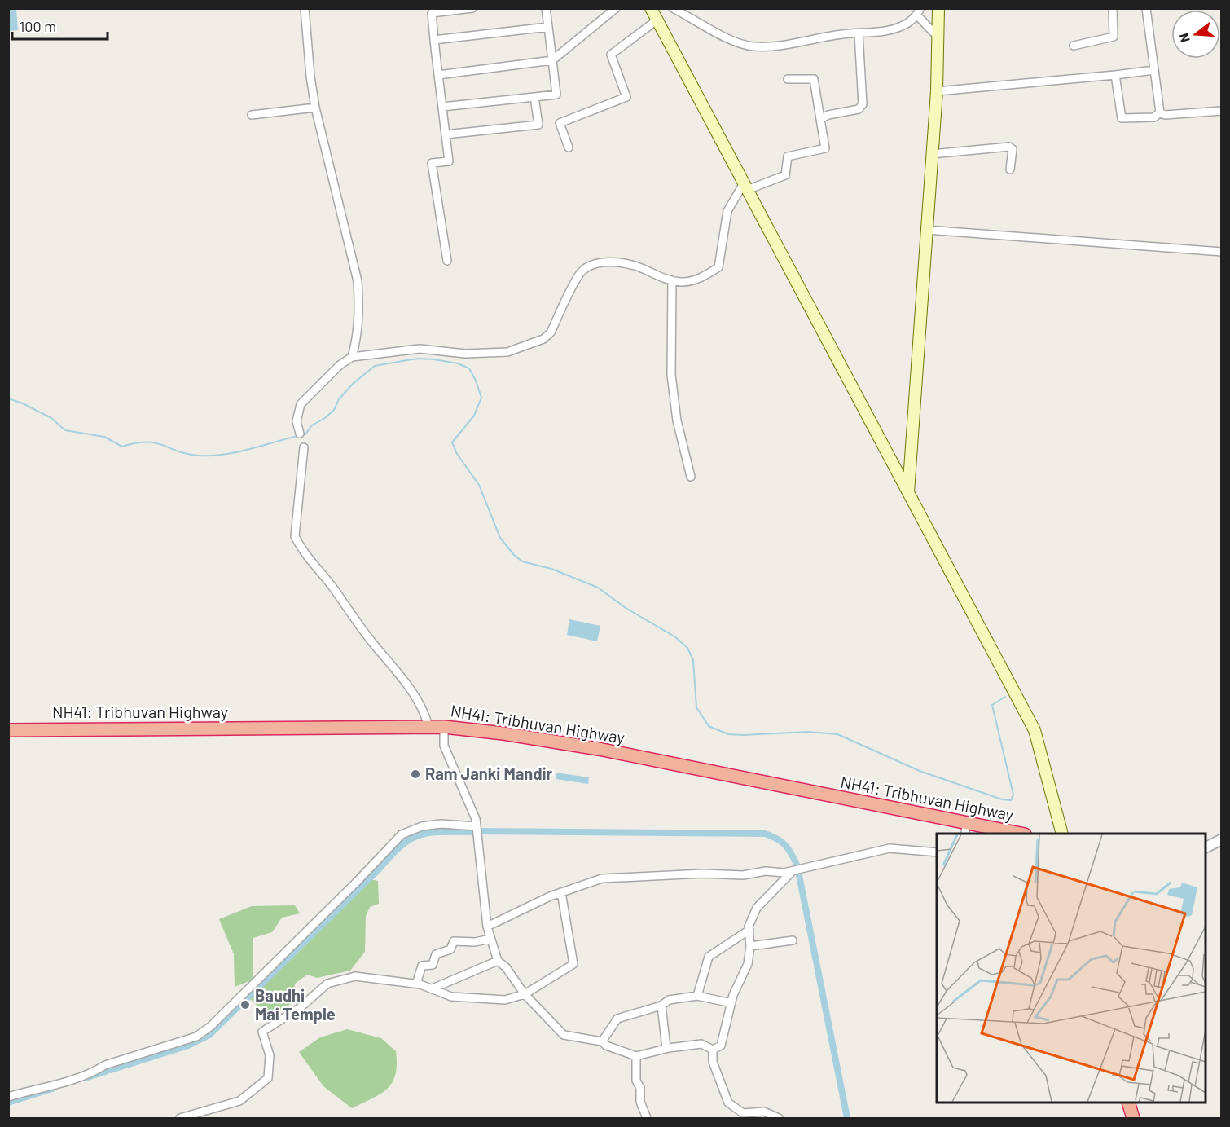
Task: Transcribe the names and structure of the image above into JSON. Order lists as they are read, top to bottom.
{
  "streets": {
    "highway": ["NH41: Tribhuvan Highway"]
  },
  "places": ["Ram Janki Mandir", "Baudhi Mai Temple"],
  "scale_bar": "100 m",
  "north": "left"
}
